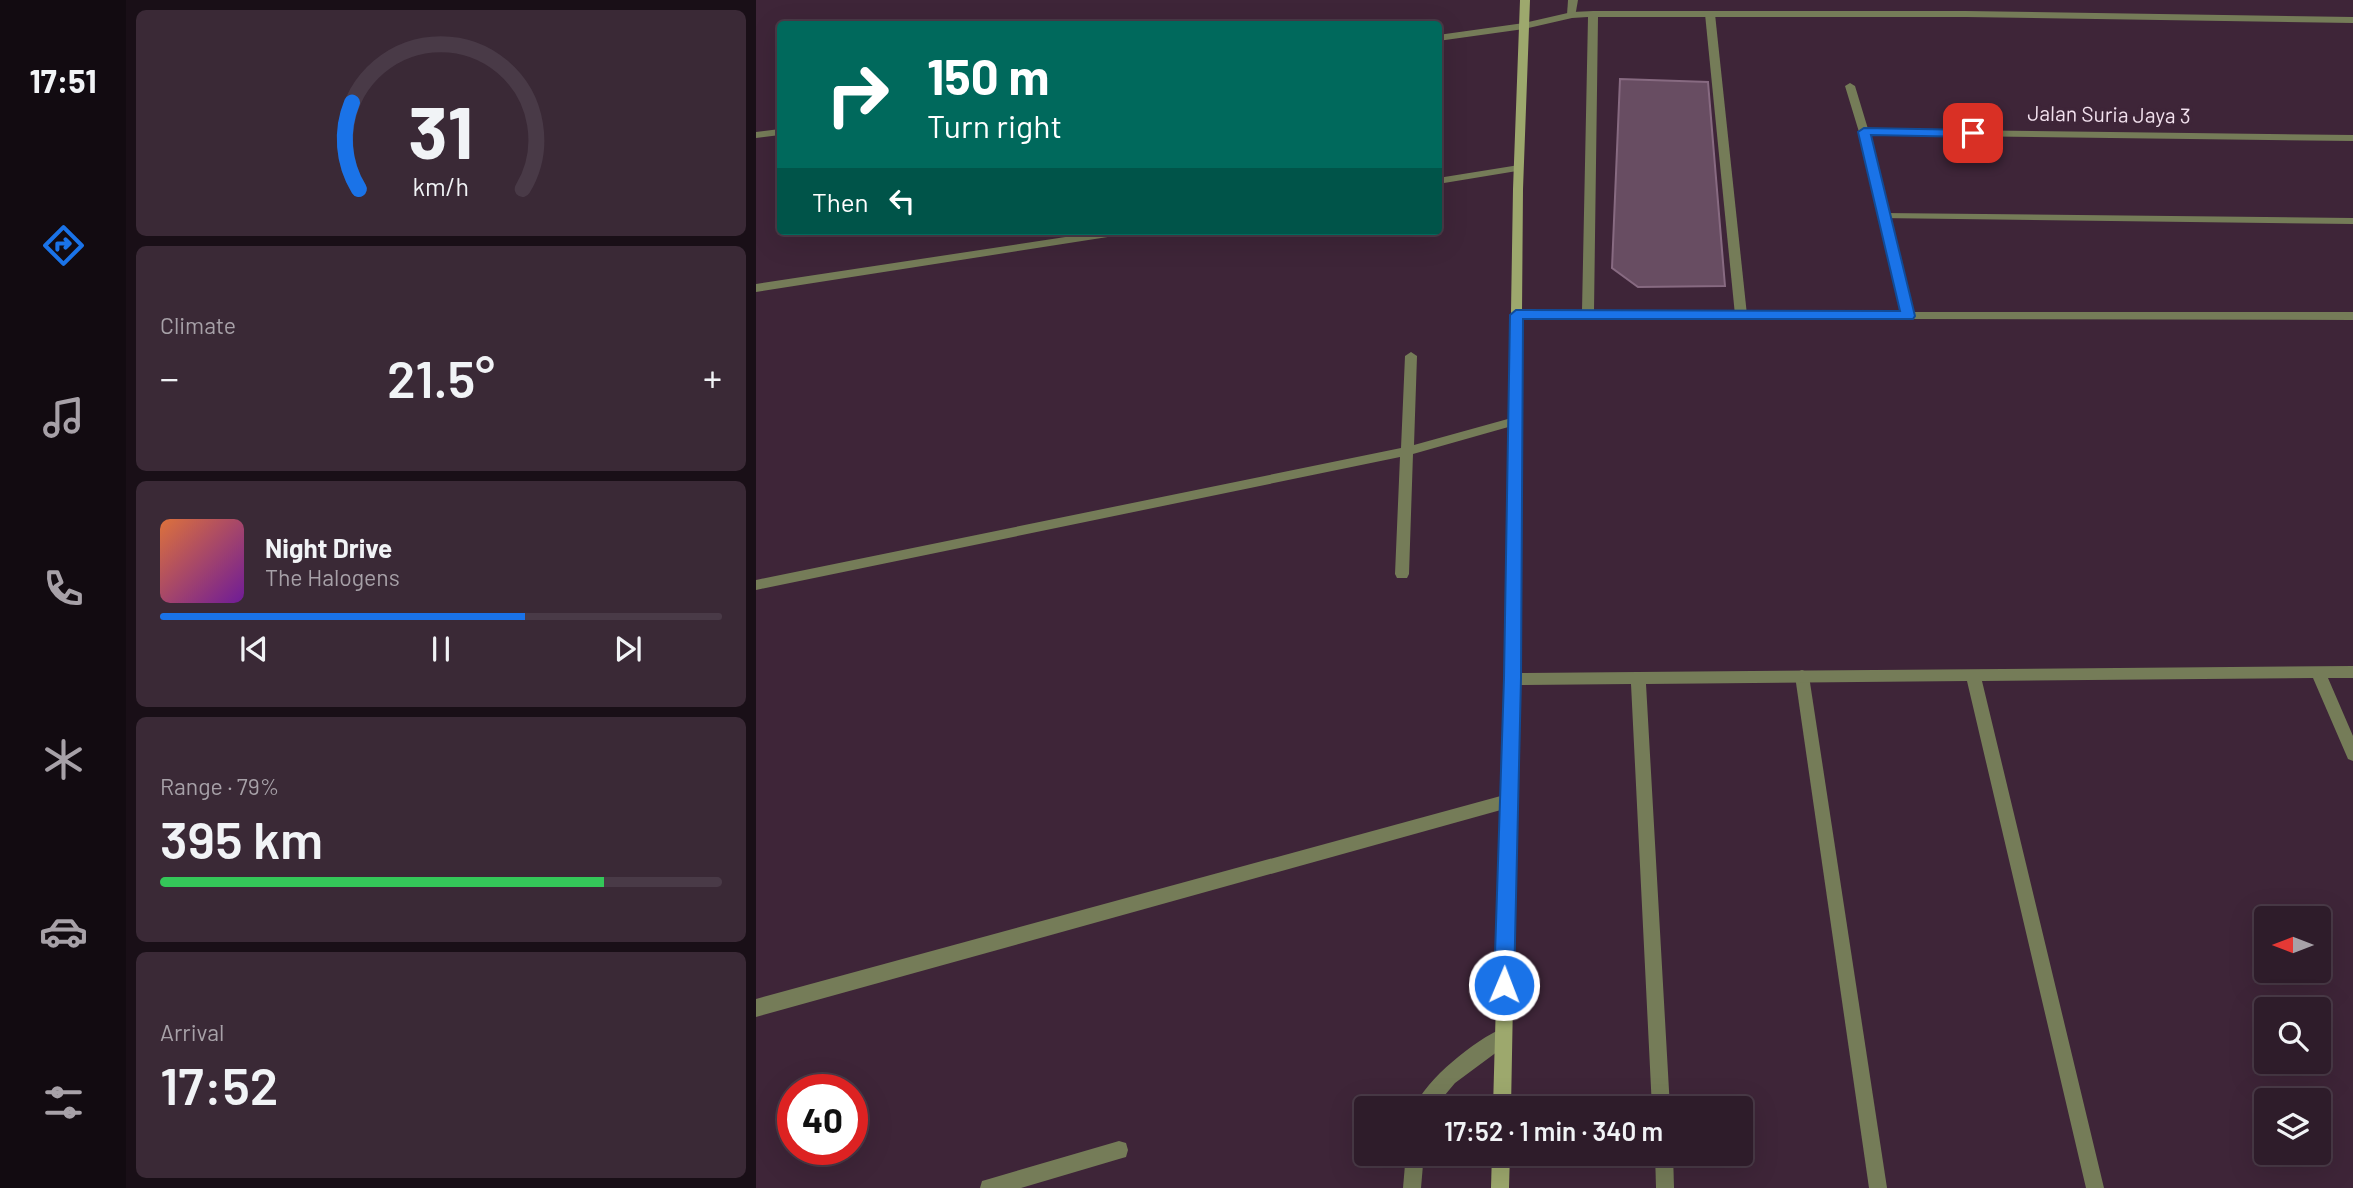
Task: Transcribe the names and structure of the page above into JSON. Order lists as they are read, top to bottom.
{
  "streets": {
    "street": ["Jalan Suria Jaya 3"]
  },
  "north": "left",
  "page": {
    "tabs": "17:51",
    "turn": ["150 m", "Turn right"],
    "then": "Then",
    "tile": [
      "Climate",
      ["Range · 79%", "395 km"],
      ["Arrival", "17:52"]
    ],
    "heat": ["−", "21.5°", "+"],
    "song": ["Night Drive", "The Halogens"],
    "limit": "40",
    "trip": "17:52 · 1 min · 340 m",
    "gauge": ["31", "km/h"]
  }
}
